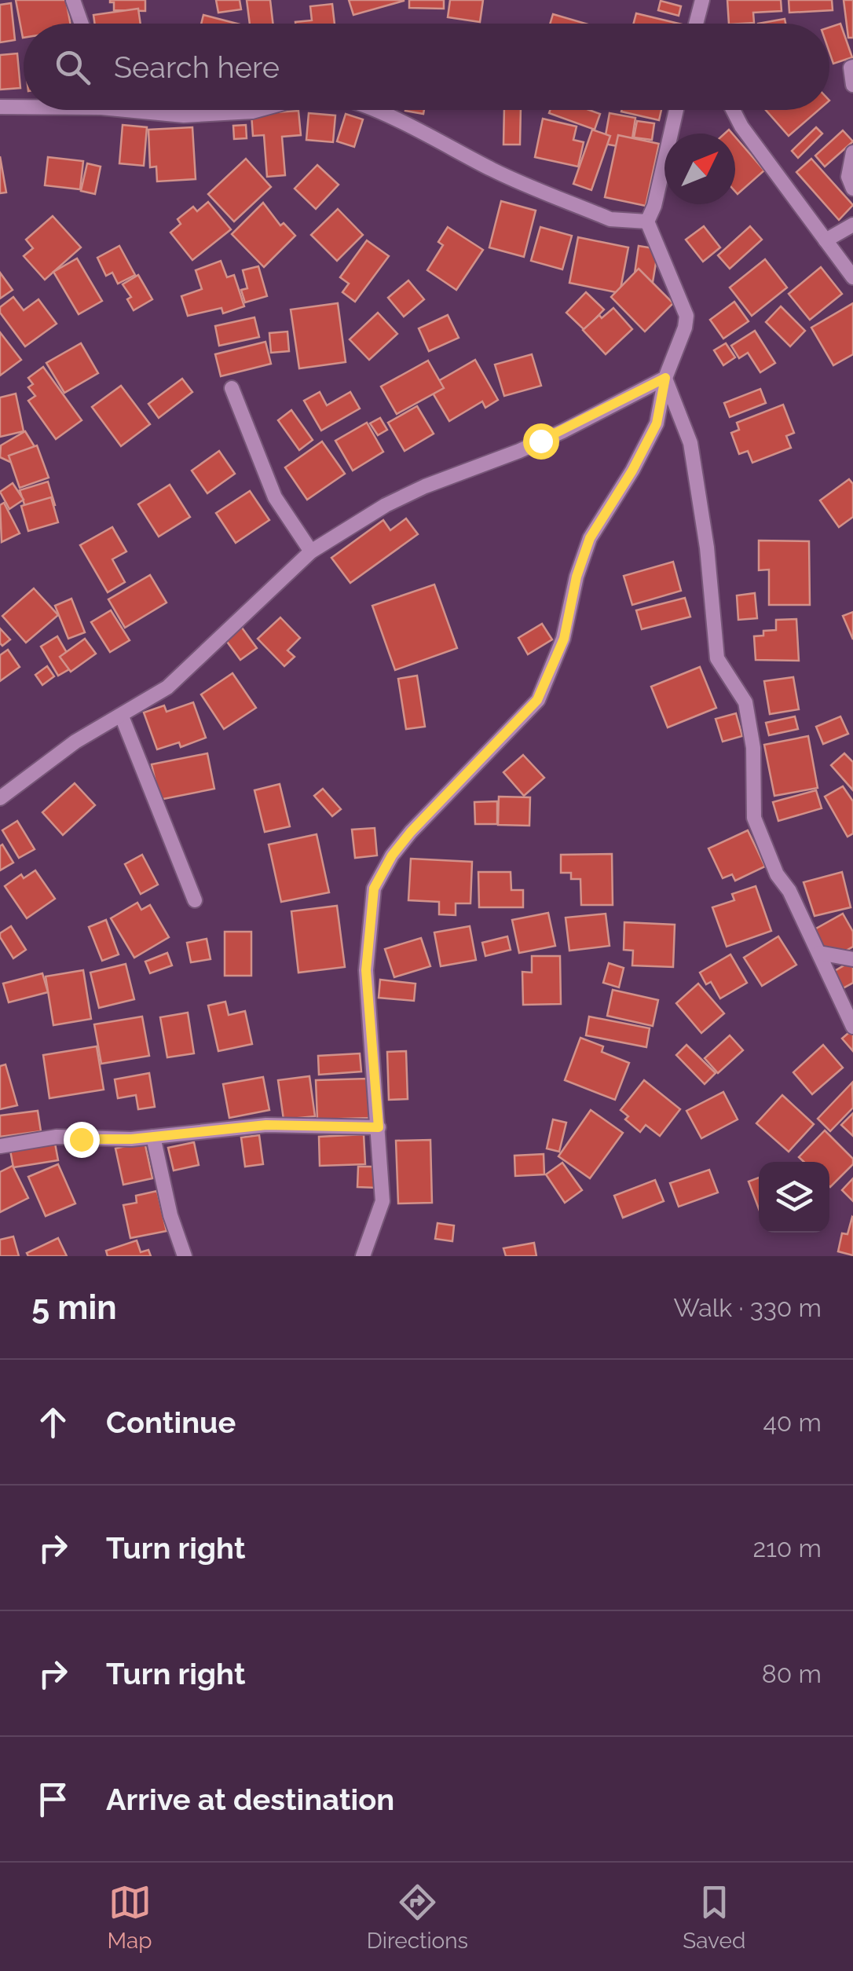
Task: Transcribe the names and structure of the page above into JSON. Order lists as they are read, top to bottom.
{
  "north": "top right",
  "page": {
    "search": "Search here",
    "heading": ["5 min", "Walk · 330 m"],
    "list": [
      ["Continue", "40 m"],
      ["Turn right", "210 m"],
      ["Turn right", "80 m"],
      "Arrive at destination"
    ],
    "nav": ["Map", "Directions", "Saved"]
  }
}
